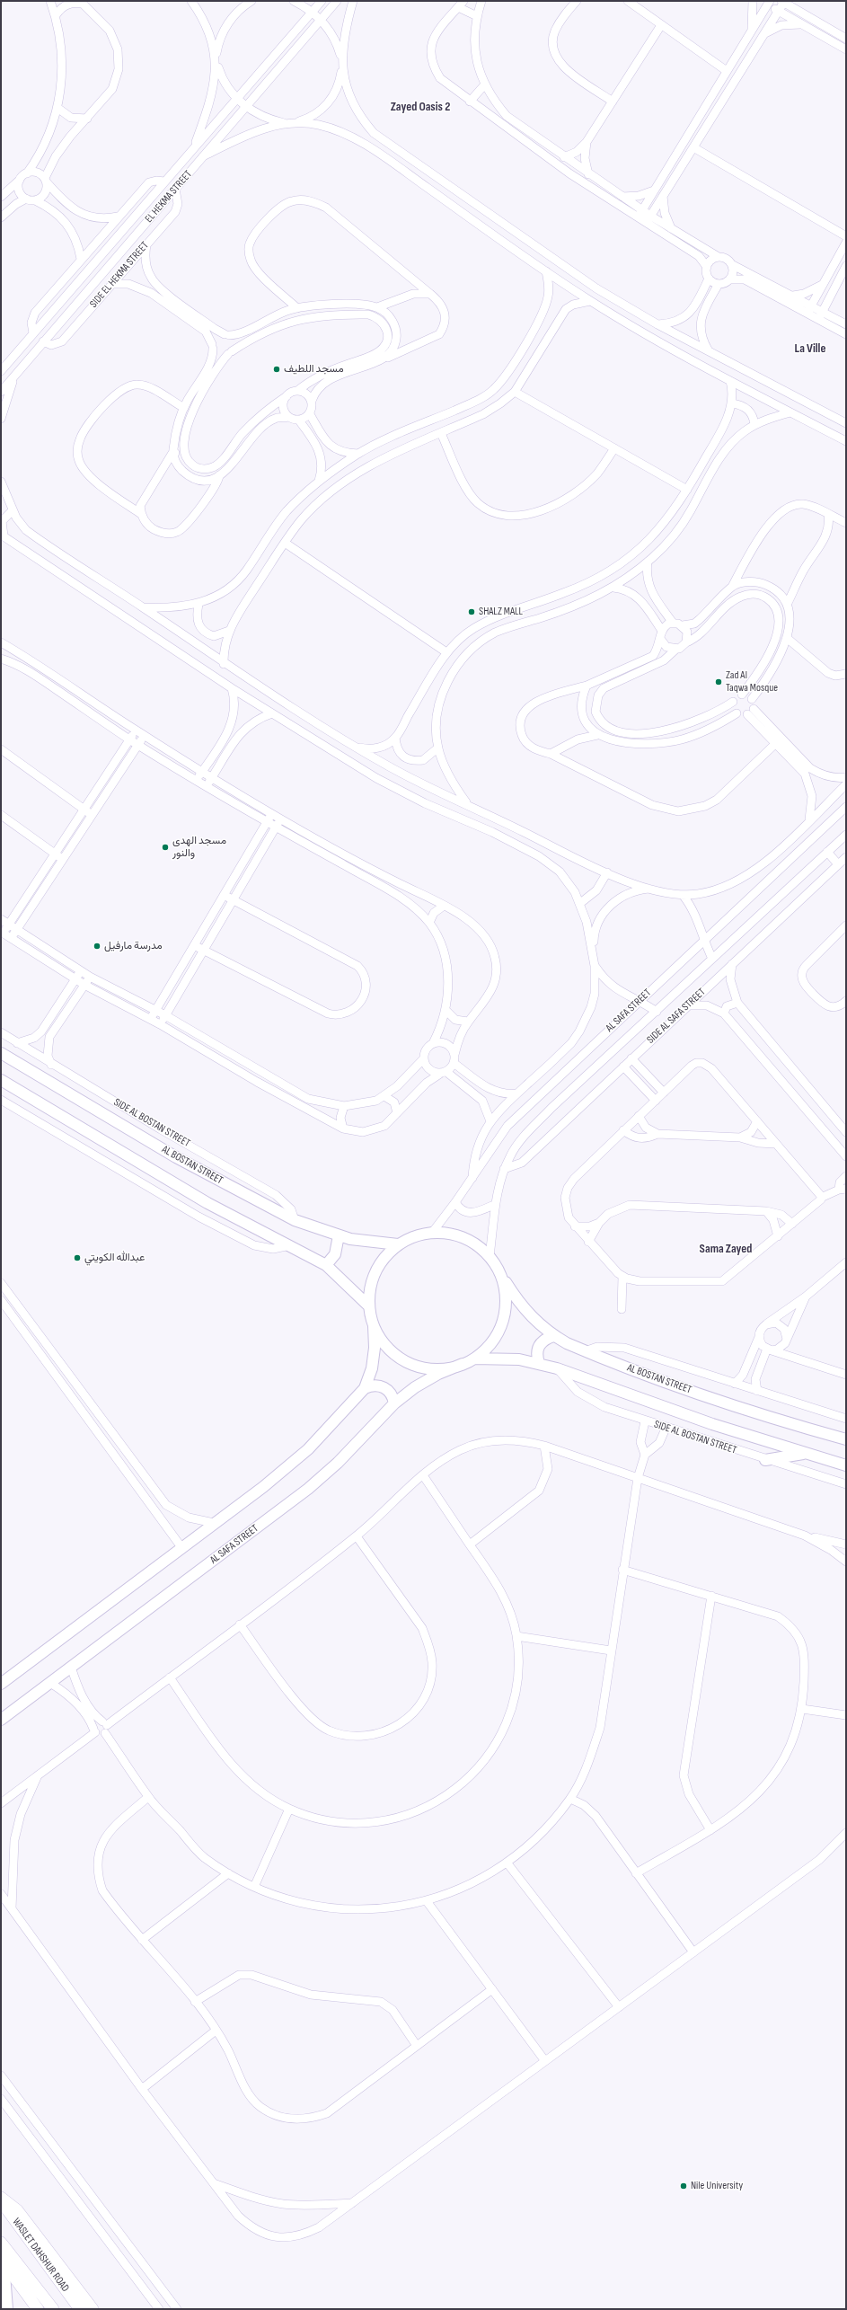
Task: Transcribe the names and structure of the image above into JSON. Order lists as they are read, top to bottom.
{
  "streets": {
    "main road": ["WASLET DAHSHUR ROAD"],
    "street": [
      "EL HEKMA STREET",
      "SIDE EL HEKMA STREET",
      "AL SAFA STREET",
      "SIDE AL SAFA STREET",
      "SIDE AL BOSTAN STREET",
      "AL BOSTAN STREET"
    ]
  },
  "crossings": [
    ["EL HEKMA STREET", "SIDE EL HEKMA STREET"],
    ["AL SAFA STREET", "SIDE AL SAFA STREET"],
    ["AL SAFA STREET", "AL BOSTAN STREET"],
    ["SIDE AL BOSTAN STREET", "AL BOSTAN STREET"]
  ],
  "districts": ["Zayed Oasis 2", "La Ville", "Sama Zayed"],
  "places": [
    "مسجد اللطيف",
    "SHALZ MALL",
    "Zad Al Taqwa Mosque",
    "مسجد الهدى والنور",
    "مدرسة مارفيل",
    "عبدالله الكويتي",
    "Nile University"
  ]
}
